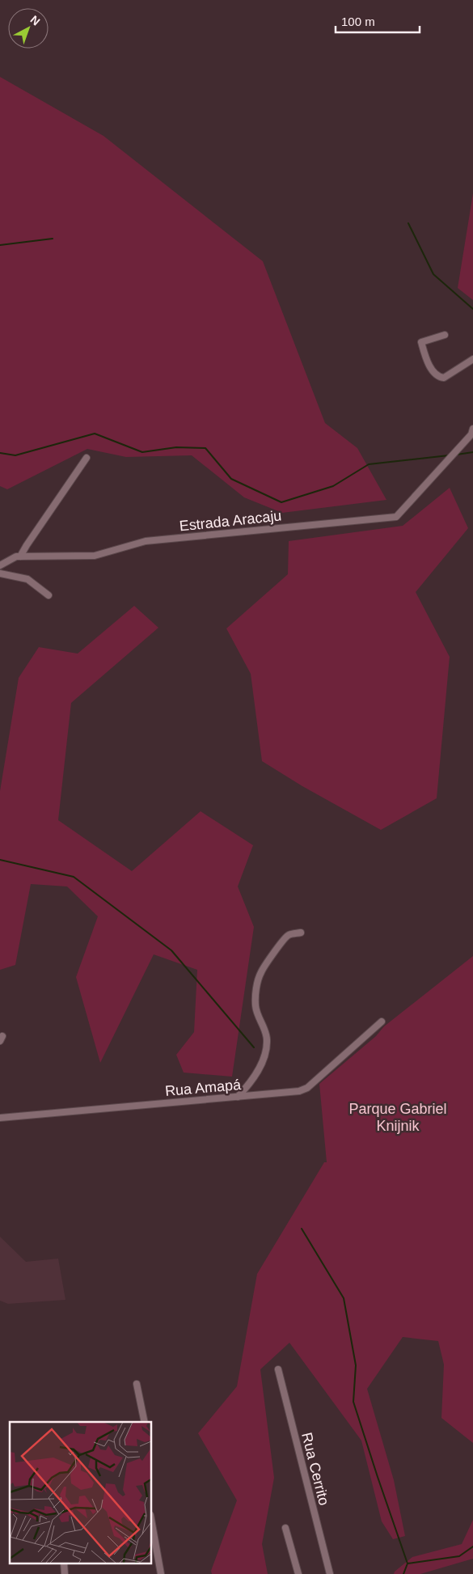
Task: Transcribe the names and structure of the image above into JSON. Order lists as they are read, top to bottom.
{
  "streets": {
    "street": ["Estrada Aracaju", "Rua Amapá", "Rua Cerrito"]
  },
  "parks": ["Parque Gabriel Knijnik"],
  "scale_bar": "100 m",
  "north": "top right"
}
